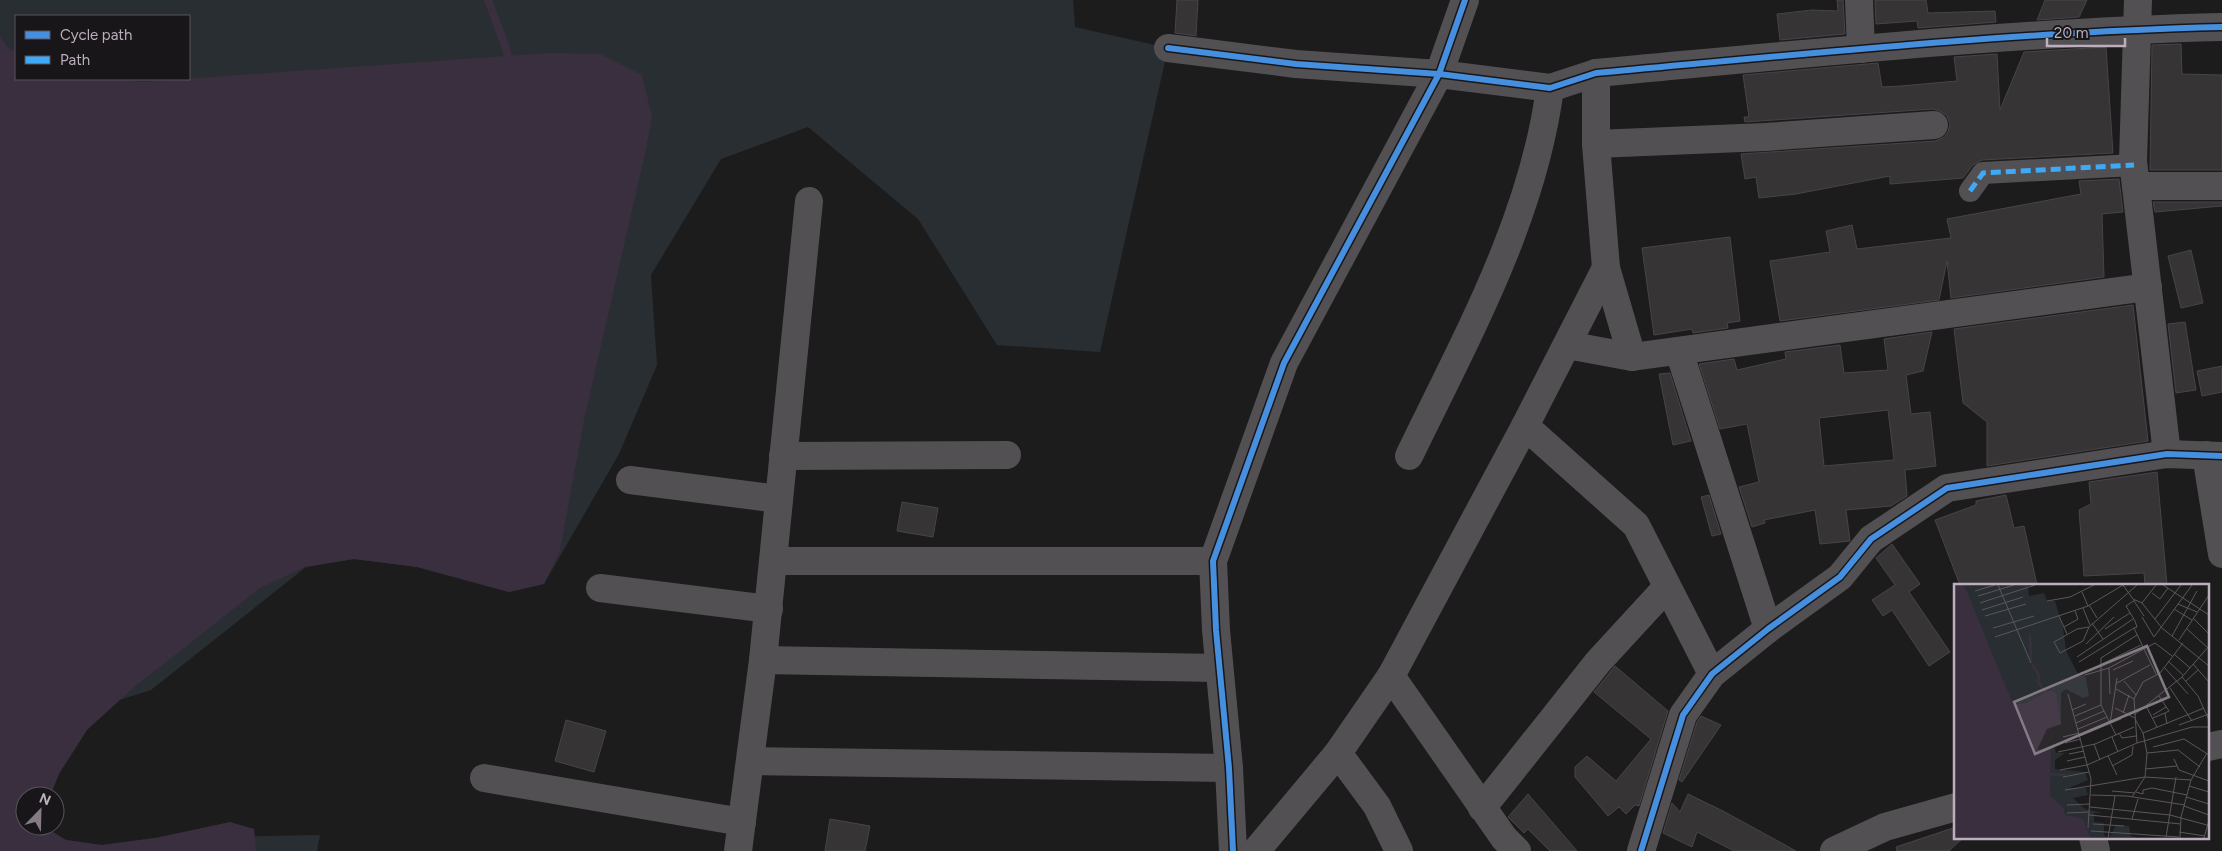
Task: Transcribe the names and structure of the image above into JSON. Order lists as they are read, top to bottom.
{
  "legend": ["Cycle path", "Path"],
  "scale_bar": "20 m",
  "north": "top right"
}
